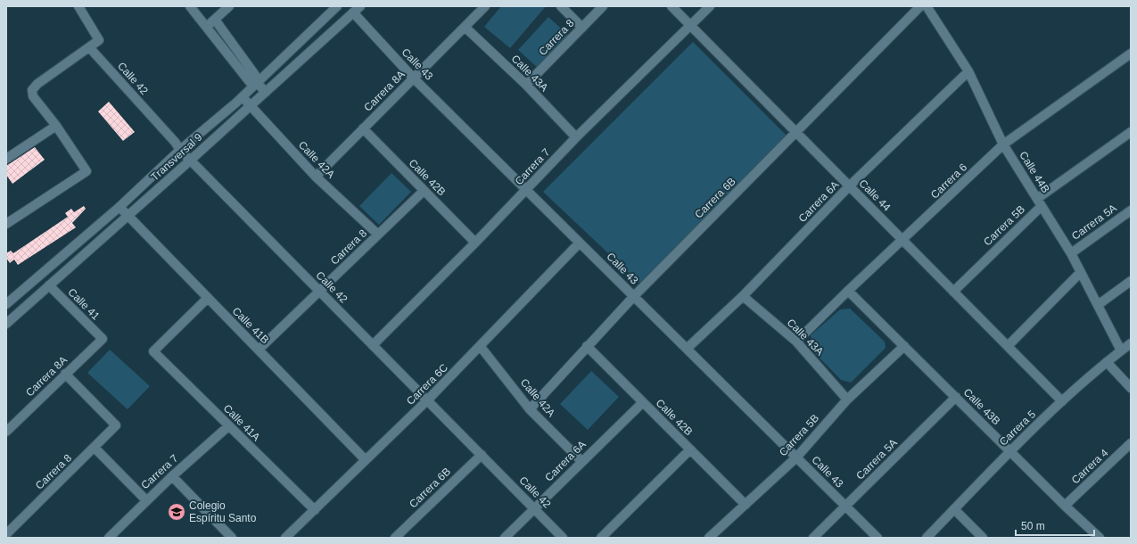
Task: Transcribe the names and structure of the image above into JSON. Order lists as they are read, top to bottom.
{
  "streets": {
    "street": [
      "Carrera 8",
      "Calle 43",
      "Calle 43A",
      "Calle 42",
      "Carrera 8A",
      "Transversal 9",
      "Calle 42A",
      "Carrera 7",
      "Calle 44B",
      "Calle 42B",
      "Carrera 6",
      "Calle 44",
      "Carrera 6B",
      "Carrera 6A",
      "Carrera 5A",
      "Carrera 5B",
      "Calle 41",
      "Calle 41B",
      "Carrera 6C",
      "Calle 43B",
      "Calle 41A",
      "Carrera 5",
      "Carrera 4"
    ]
  },
  "crossings": [
    ["Carrera 8", "Calle 43A"],
    ["Carrera 8", "Calle 42"],
    ["Carrera 8", "Carrera 8A"],
    ["Carrera 8", "Calle 42A"],
    ["Carrera 8", "Calle 42B"],
    ["Carrera 8", "Calle 41B"],
    ["Calle 43", "Carrera 8A"],
    ["Calle 43", "Transversal 9"],
    ["Calle 43", "Carrera 7"],
    ["Calle 43", "Carrera 6B"],
    ["Calle 43", "Carrera 6A"],
    ["Calle 43", "Carrera 5A"],
    ["Calle 43", "Carrera 5B"],
    ["Calle 43", "Carrera 6C"],
    ["Calle 43A", "Carrera 8A"],
    ["Calle 43A", "Carrera 7"],
    ["Calle 43A", "Carrera 6"],
    ["Calle 43A", "Carrera 6A"],
    ["Calle 43A", "Carrera 5B"],
    ["Calle 42", "Transversal 9"],
    ["Calle 42", "Carrera 7"],
    ["Calle 42", "Carrera 6B"],
    ["Calle 42", "Carrera 6A"],
    ["Calle 42", "Carrera 6C"],
    ["Carrera 8A", "Calle 42A"],
    ["Carrera 8A", "Calle 42B"],
    ["Carrera 8A", "Calle 41"],
    ["Transversal 9", "Calle 42A"],
    ["Transversal 9", "Calle 41"],
    ["Transversal 9", "Calle 41B"],
    ["Calle 42A", "Carrera 6B"],
    ["Calle 42A", "Carrera 6A"],
    ["Calle 42A", "Carrera 6C"],
    ["Carrera 7", "Calle 42B"],
    ["Carrera 7", "Calle 44"],
    ["Carrera 7", "Calle 41A"],
    ["Calle 44B", "Carrera 6"],
    ["Calle 44B", "Carrera 6A"],
    ["Calle 44B", "Carrera 5A"],
    ["Calle 44B", "Carrera 5B"],
    ["Calle 44B", "Carrera 5"],
    ["Calle 42B", "Carrera 6B"],
    ["Calle 42B", "Carrera 6A"],
    ["Calle 42B", "Carrera 5B"],
    ["Carrera 6", "Calle 44"],
    ["Carrera 6", "Calle 43B"],
    ["Calle 44", "Carrera 6B"],
    ["Calle 44", "Carrera 6A"],
    ["Calle 44", "Carrera 5B"],
    ["Calle 44", "Carrera 5"],
    ["Carrera 5A", "Calle 43B"],
    ["Carrera 5B", "Calle 43B"],
    ["Calle 41B", "Carrera 6C"],
    ["Calle 41B", "Calle 41A"],
    ["Carrera 6C", "Calle 41A"],
    ["Calle 43B", "Carrera 5"],
    ["Calle 43B", "Carrera 4"]
  ],
  "places": {
    "school or university": ["Colegio Espíritu Santo"]
  },
  "scale_bar": "50 m"
}
